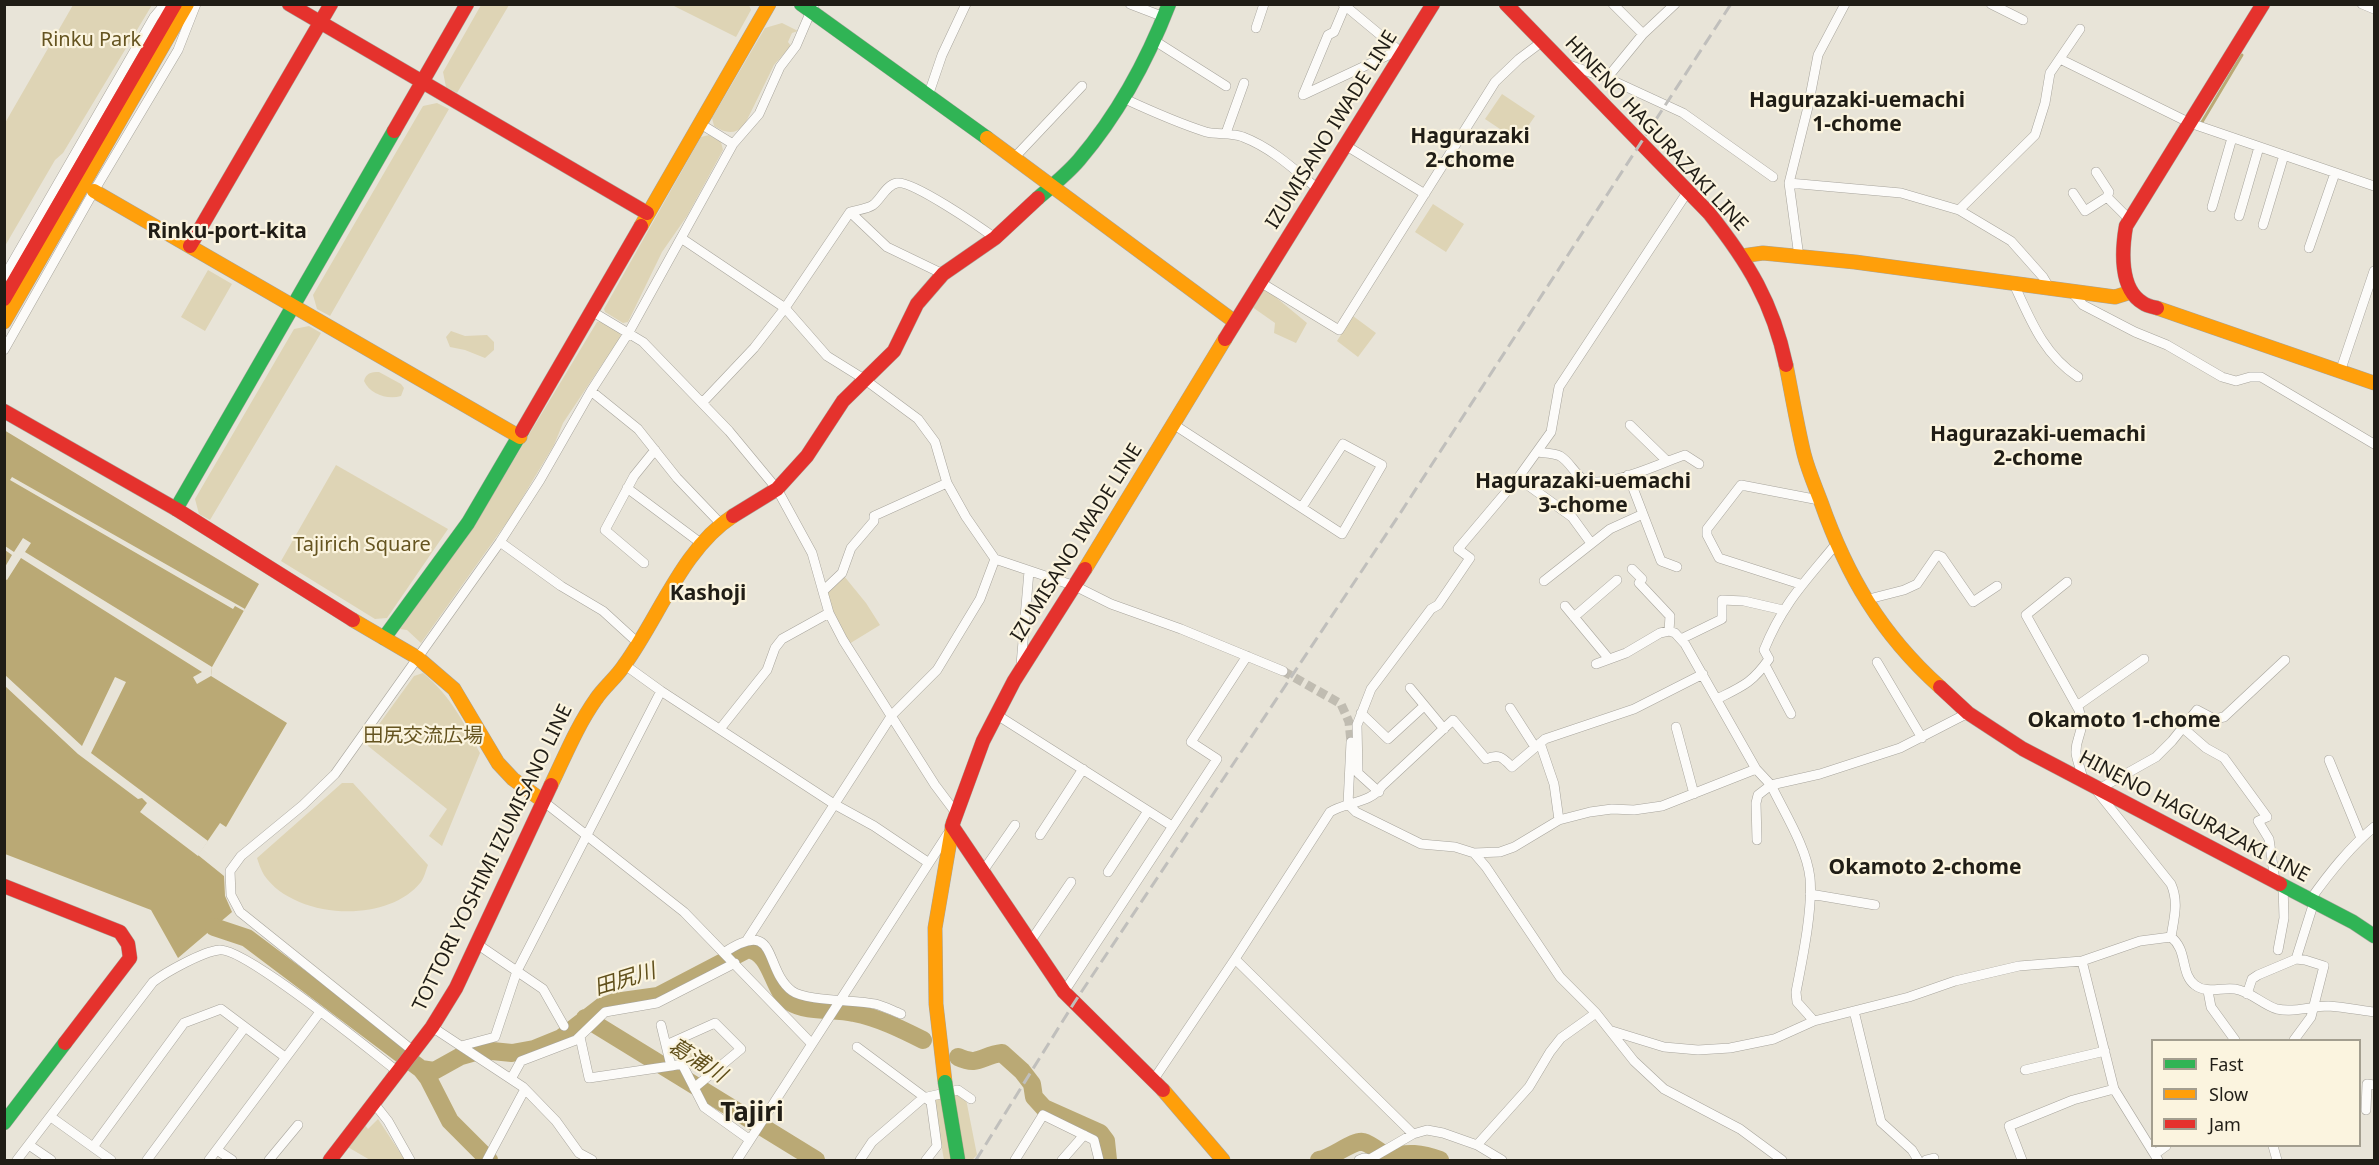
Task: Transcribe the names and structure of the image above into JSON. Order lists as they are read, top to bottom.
{
  "streets": {
    "street": ["IZUMISANO IWADE LINE", "HINENO HAGURAZAKI LINE", "TOTTORI YOSHIMI IZUMISANO LINE"]
  },
  "districts": [
    "Hagurazaki-uemachi 1-chome",
    "Hagurazaki 2-chome",
    "Rinku-port-kita",
    "Hagurazaki-uemachi 2-chome",
    "Hagurazaki-uemachi 3-chome",
    "Kashoji",
    "Okamoto 1-chome",
    "Okamoto 2-chome",
    "Tajiri"
  ],
  "water": ["田尻川", "葛浦川"],
  "parks": ["Rinku Park", "Tajirich Square", "田尻交流広場"],
  "legend": ["Fast", "Slow", "Jam"]
}
